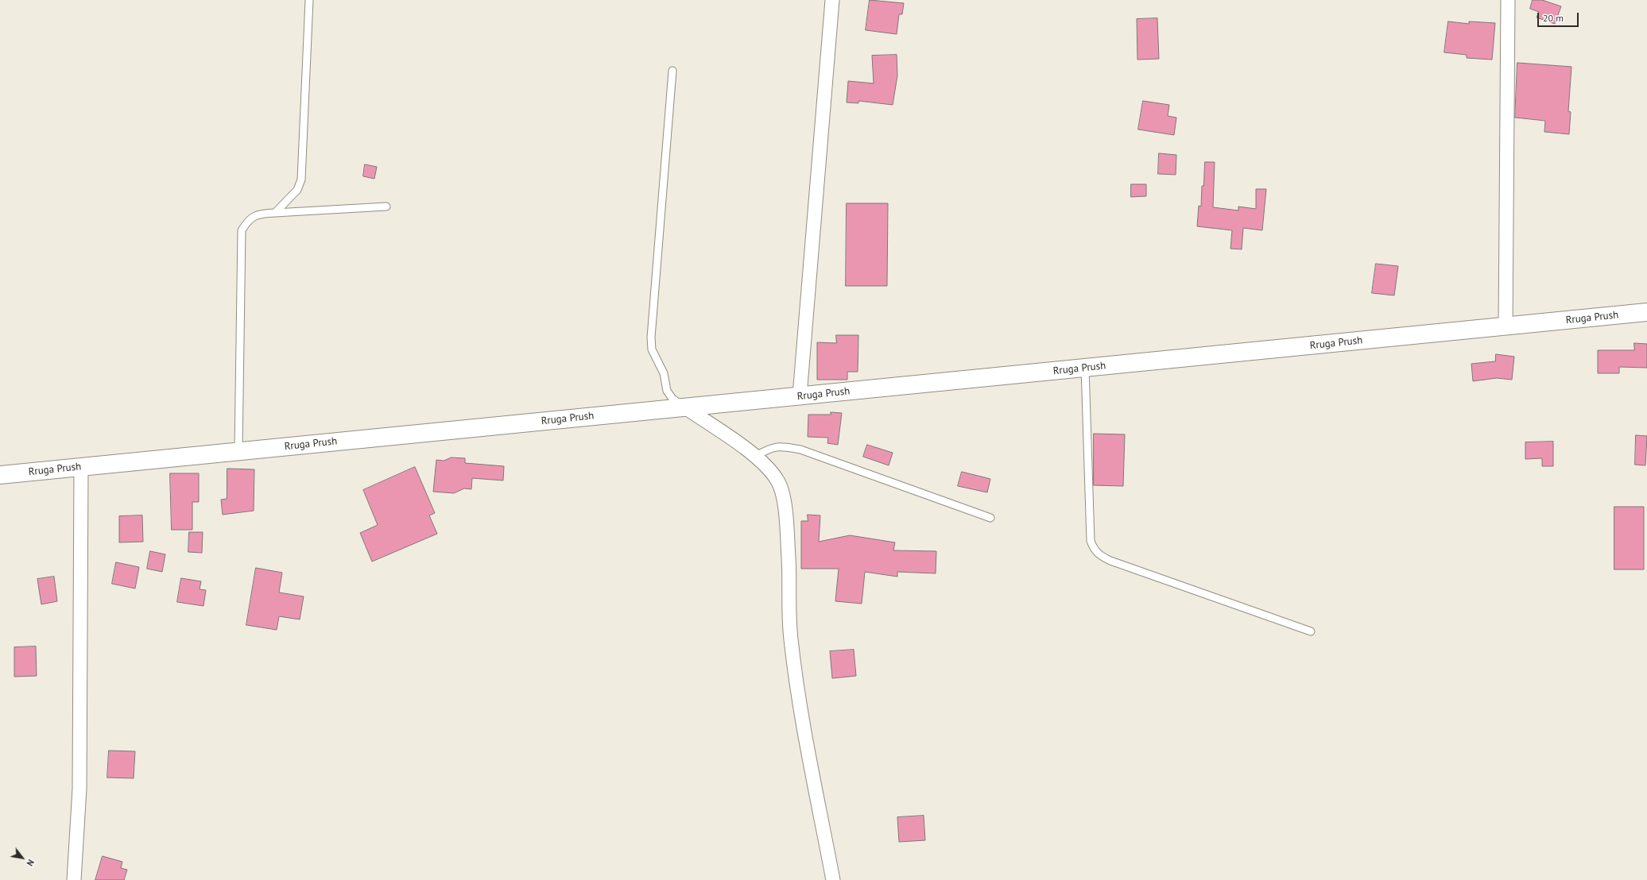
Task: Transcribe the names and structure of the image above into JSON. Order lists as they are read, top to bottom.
{
  "streets": {
    "street": ["Rruga Prush"]
  },
  "scale_bar": "20 m",
  "north": "bottom right"
}
